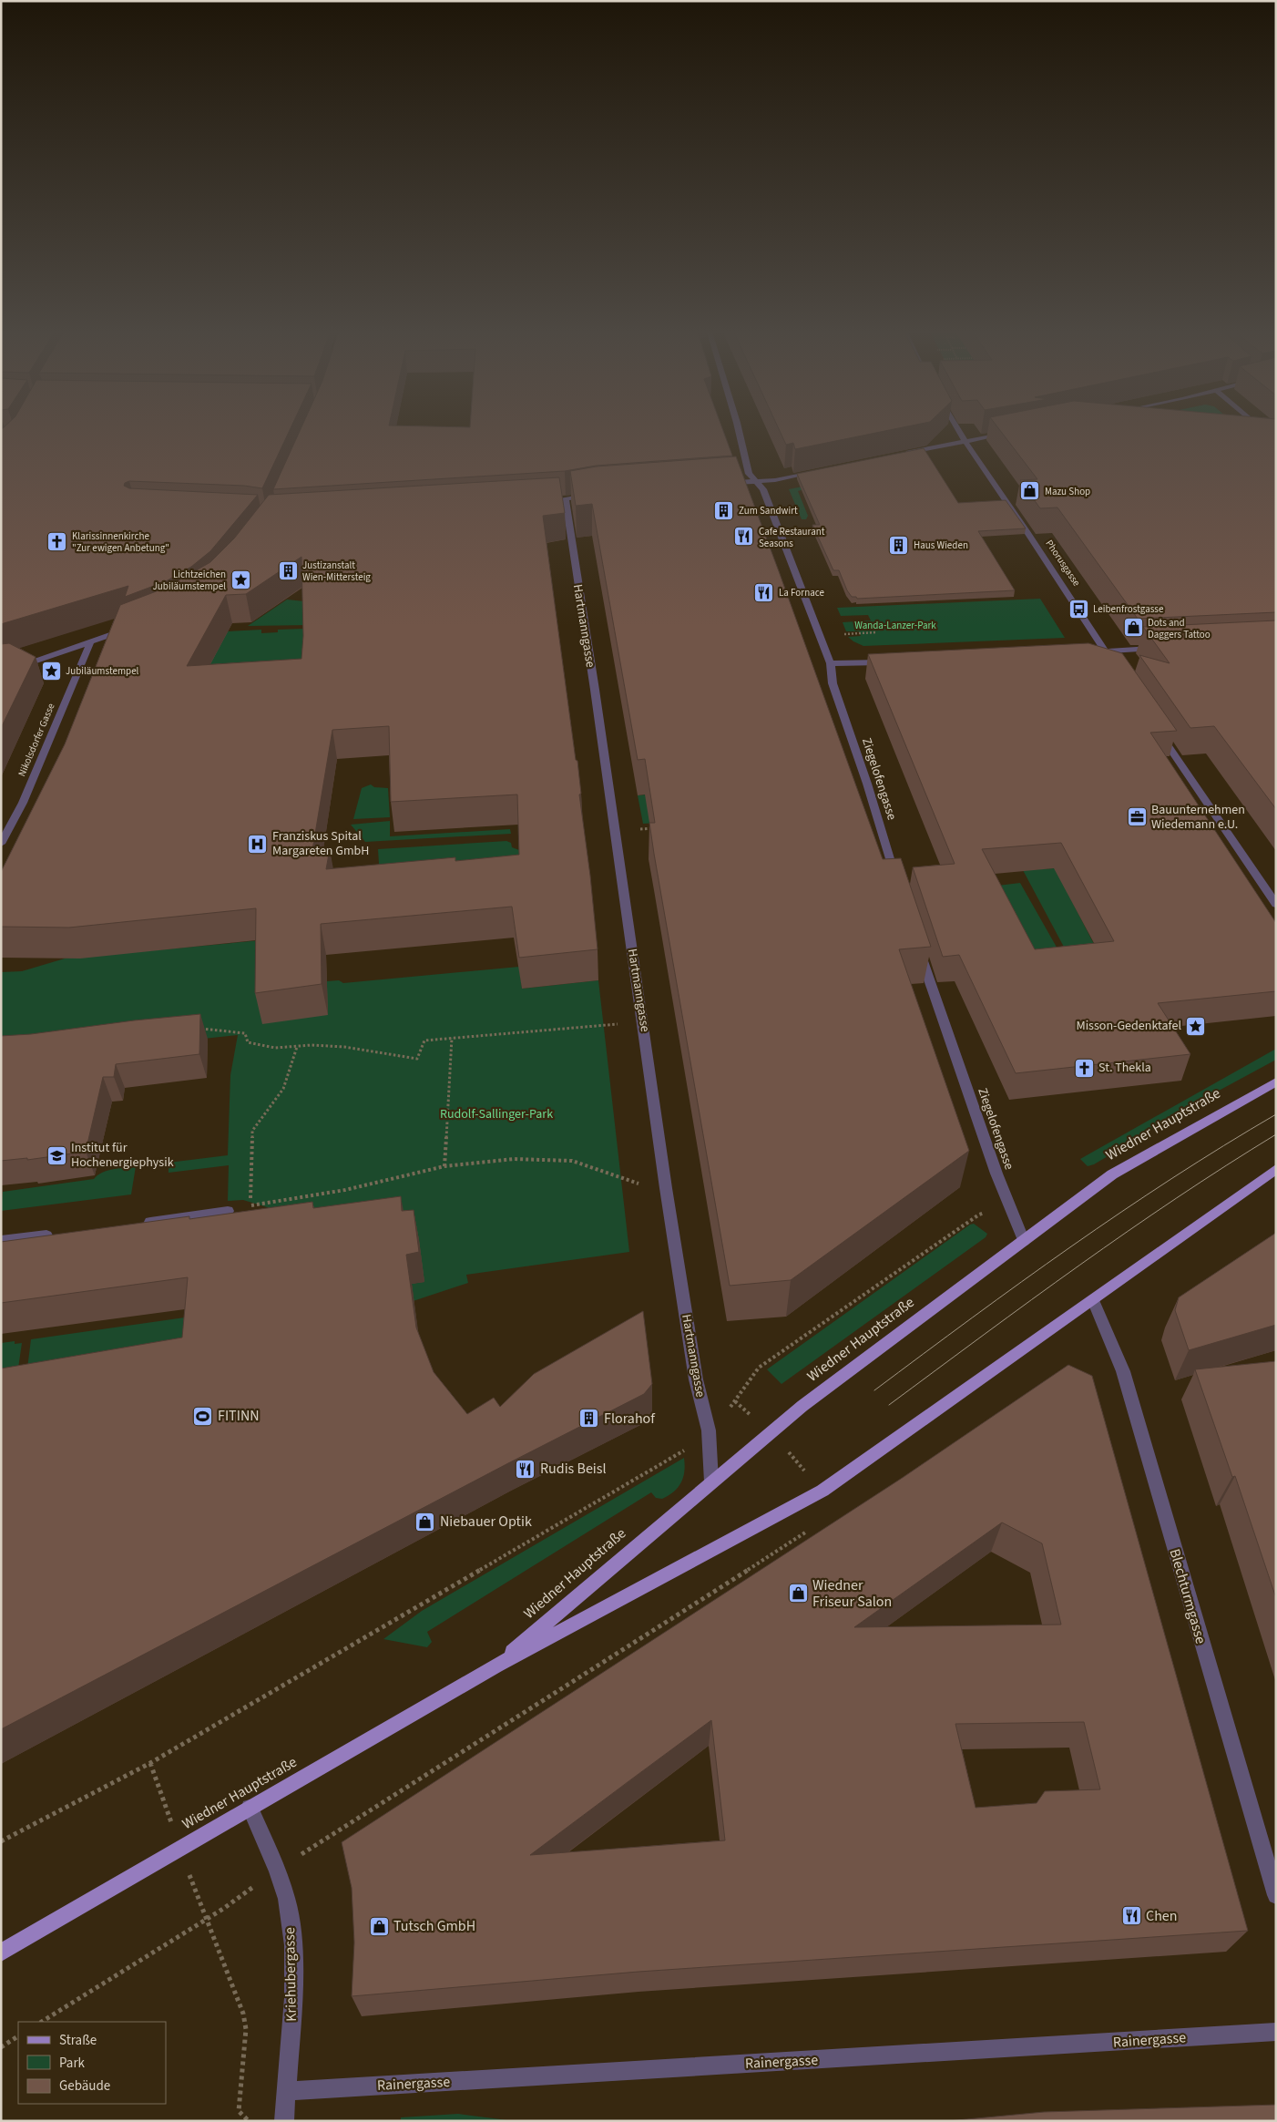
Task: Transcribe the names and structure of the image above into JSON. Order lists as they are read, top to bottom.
{
  "streets": {
    "main road": ["Wiedner Hauptstraße"],
    "street": [
      "Phorusgasse",
      "Hartmanngasse",
      "Nikolsdorfer Gasse",
      "Ziegelofengasse",
      "Blechturmgasse",
      "Kriehubergasse",
      "Rainergasse"
    ]
  },
  "crossings": [
    ["Hartmanngasse", "Wiedner Hauptstraße"],
    ["Ziegelofengasse", "Wiedner Hauptstraße"],
    ["Wiedner Hauptstraße", "Blechturmgasse"],
    ["Wiedner Hauptstraße", "Kriehubergasse"],
    ["Kriehubergasse", "Rainergasse"]
  ],
  "parks": ["Wanda-Lanzer-Park", "Rudolf-Sallinger-Park"],
  "places": {
    "shop": [
      "Mazu Shop",
      "Dots and Daggers Tattoo",
      "Niebauer Optik",
      "Wiedner Friseur Salon",
      "Tutsch GmbH"
    ],
    "building": [
      "Zum Sandwirt",
      "Haus Wieden",
      "Justizanstalt Wien-Mittersteig",
      "Florahof"
    ],
    "restaurant": [
      "Cafe Restaurant Seasons",
      "La Fornace",
      "Rudis Beisl",
      "Chen"
    ],
    "church": ["Klarissinnenkirche \"Zur ewigen Anbetung\"", "St. Thekla"],
    "place": ["Lichtzeichen Jubiläumstempel", "Jubiläumstempel", "Misson-Gedenktafel"],
    "bus stop": ["Leibenfrostgasse"],
    "office": ["Bauunternehmen Wiedemann e.U."],
    "hospital": ["Franziskus Spital Margareten GmbH"],
    "school or university": ["Institut für Hochenergiephysik"],
    "sports": ["FITINN"]
  },
  "legend": ["Straße", "Park", "Gebäude"]
}
